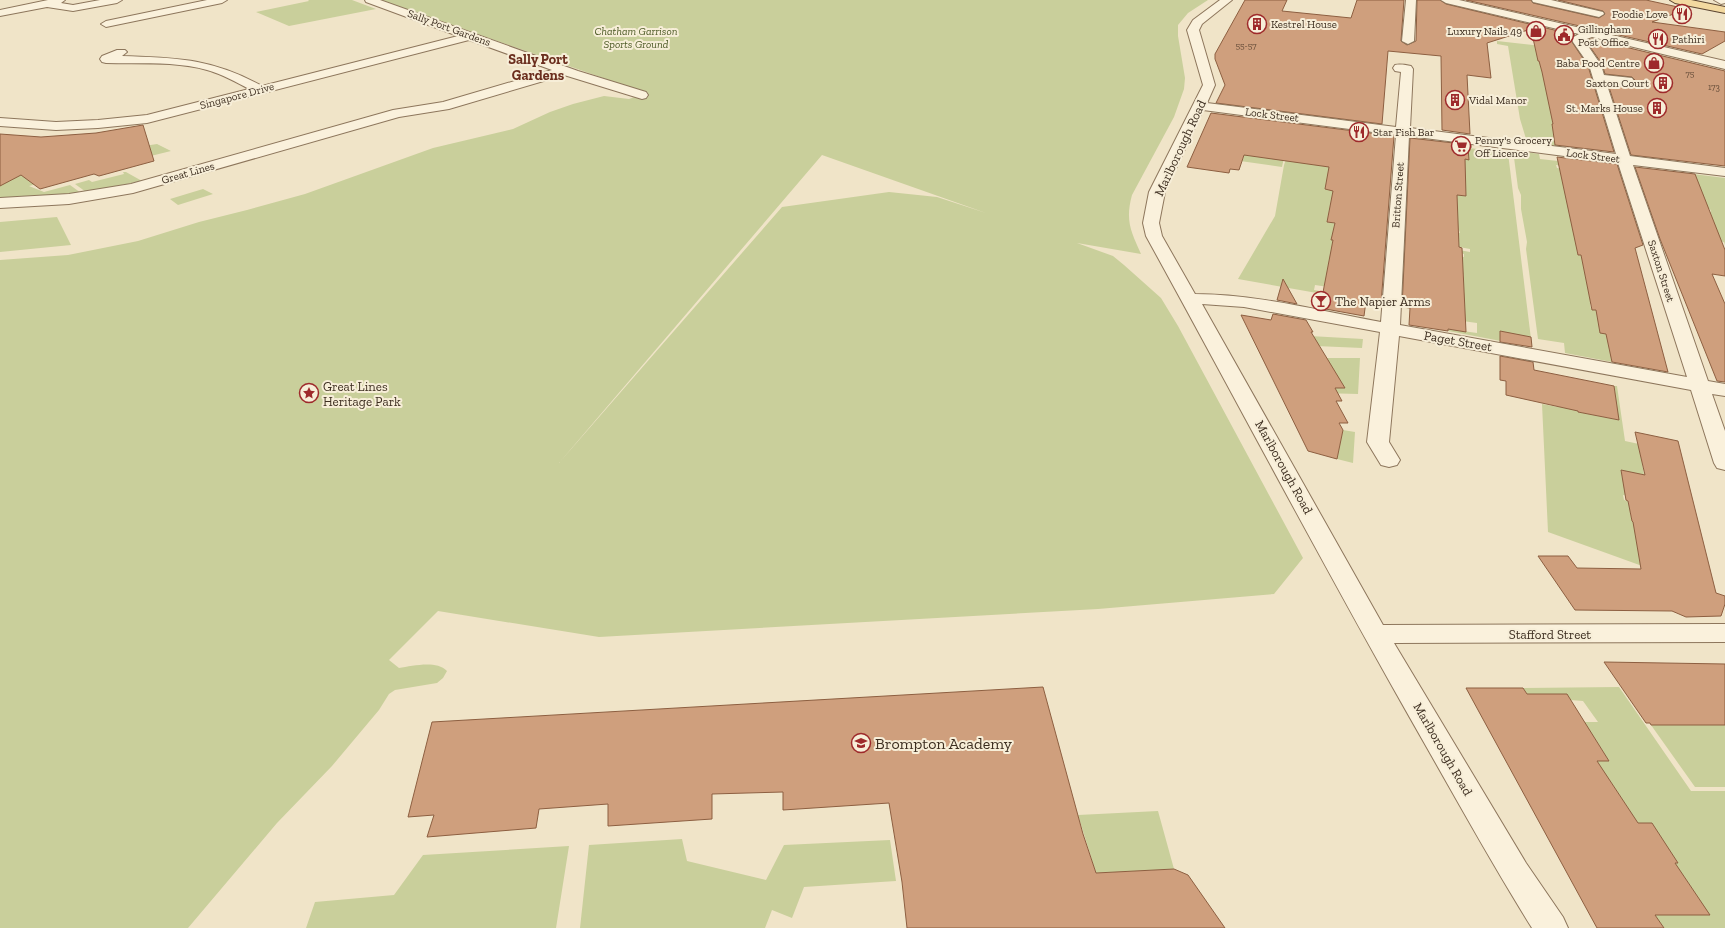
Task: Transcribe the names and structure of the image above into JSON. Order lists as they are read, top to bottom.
{
  "streets": {
    "street": [
      "Sally Port Gardens",
      "Singapore Drive",
      "Lock Street",
      "Marlborough Road",
      "Great Lines",
      "Britton Street",
      "Saxton Street",
      "Paget Street",
      "Stafford Street"
    ]
  },
  "crossings": [
    ["Sally Port Gardens", "Singapore Drive"],
    ["Sally Port Gardens", "Great Lines"],
    ["Lock Street", "Marlborough Road"],
    ["Lock Street", "Britton Street"],
    ["Lock Street", "Saxton Street"],
    ["Marlborough Road", "Paget Street"],
    ["Marlborough Road", "Stafford Street"],
    ["Britton Street", "Paget Street"],
    ["Saxton Street", "Paget Street"]
  ],
  "districts": ["Sally Port Gardens"],
  "parks": ["Chatham Garrison Sports Ground"],
  "places": {
    "restaurant": ["Foodie Love", "Pathiri", "Star Fish Bar"],
    "building": [
      "Kestrel House",
      "Saxton Court",
      "Vidal Manor",
      "St. Marks House"
    ],
    "shop": ["Luxury Nails 49", "Baba Food Centre"],
    "public building": ["Gillingham Post Office"],
    "supermarket": ["Penny's Grocery Off Licence"],
    "bar": ["The Napier Arms"],
    "place": ["Great Lines Heritage Park"],
    "school or university": ["Brompton Academy"]
  },
  "house_numbers": ["55-57", "75", "173"]
}
